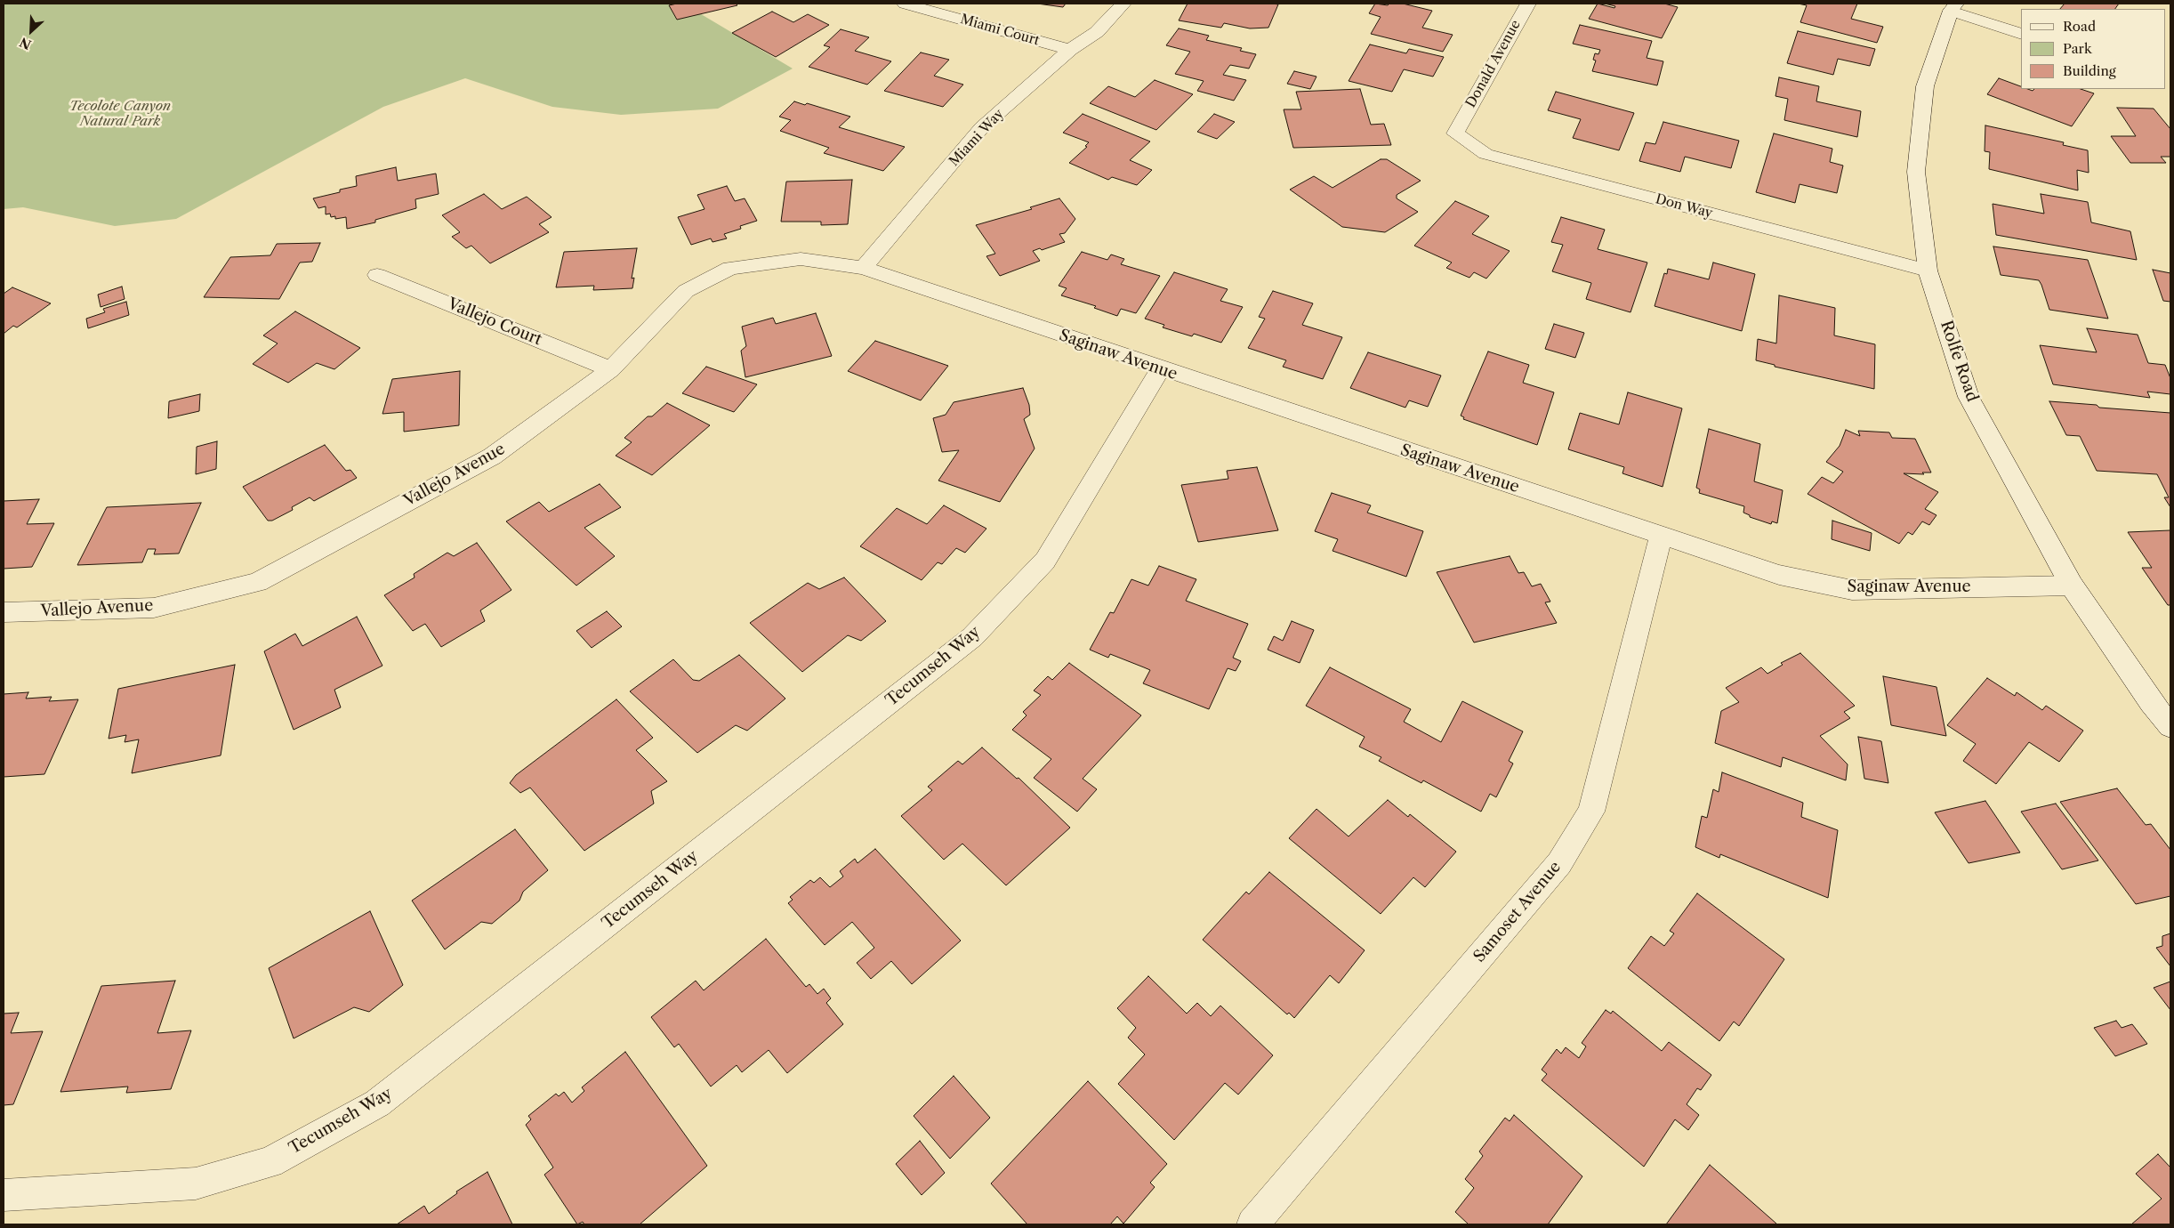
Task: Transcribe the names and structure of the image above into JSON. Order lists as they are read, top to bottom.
{
  "streets": {
    "street": [
      "Miami Court",
      "Donald Avenue",
      "Miami Way",
      "Don Way",
      "Vallejo Court",
      "Saginaw Avenue",
      "Rolfe Road",
      "Vallejo Avenue",
      "Tecumseh Way",
      "Samoset Avenue"
    ]
  },
  "crossings": [
    ["Miami Court", "Miami Way"],
    ["Donald Avenue", "Don Way"],
    ["Miami Way", "Saginaw Avenue"],
    ["Miami Way", "Vallejo Avenue"],
    ["Don Way", "Rolfe Road"],
    ["Vallejo Court", "Vallejo Avenue"],
    ["Saginaw Avenue", "Rolfe Road"],
    ["Saginaw Avenue", "Vallejo Avenue"],
    ["Saginaw Avenue", "Tecumseh Way"],
    ["Saginaw Avenue", "Samoset Avenue"]
  ],
  "parks": ["Tecolote Canyon Natural Park"],
  "legend": ["Road", "Park", "Building"],
  "north": "bottom left"
}
